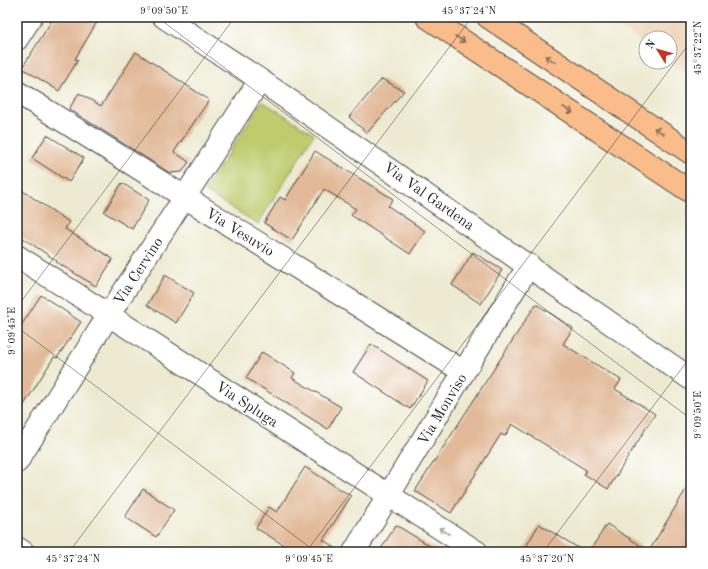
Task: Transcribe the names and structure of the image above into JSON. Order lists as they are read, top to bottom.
{
  "streets": {
    "street": [
      "Via Val Gardena",
      "Via Vesuvio",
      "Via Cervino",
      "Via Spluga",
      "Via Monviso"
    ]
  },
  "crossings": [
    ["Via Val Gardena", "Via Cervino"],
    ["Via Val Gardena", "Via Monviso"],
    ["Via Vesuvio", "Via Cervino"],
    ["Via Vesuvio", "Via Monviso"],
    ["Via Cervino", "Via Spluga"],
    ["Via Spluga", "Via Monviso"]
  ],
  "north": "top left",
  "coordinates": [
    "9°09'50\"E",
    "45°37'24\"N",
    "45°37'22\"N",
    "9°09'45\"E",
    "45°37'20\"N"
  ]
}
